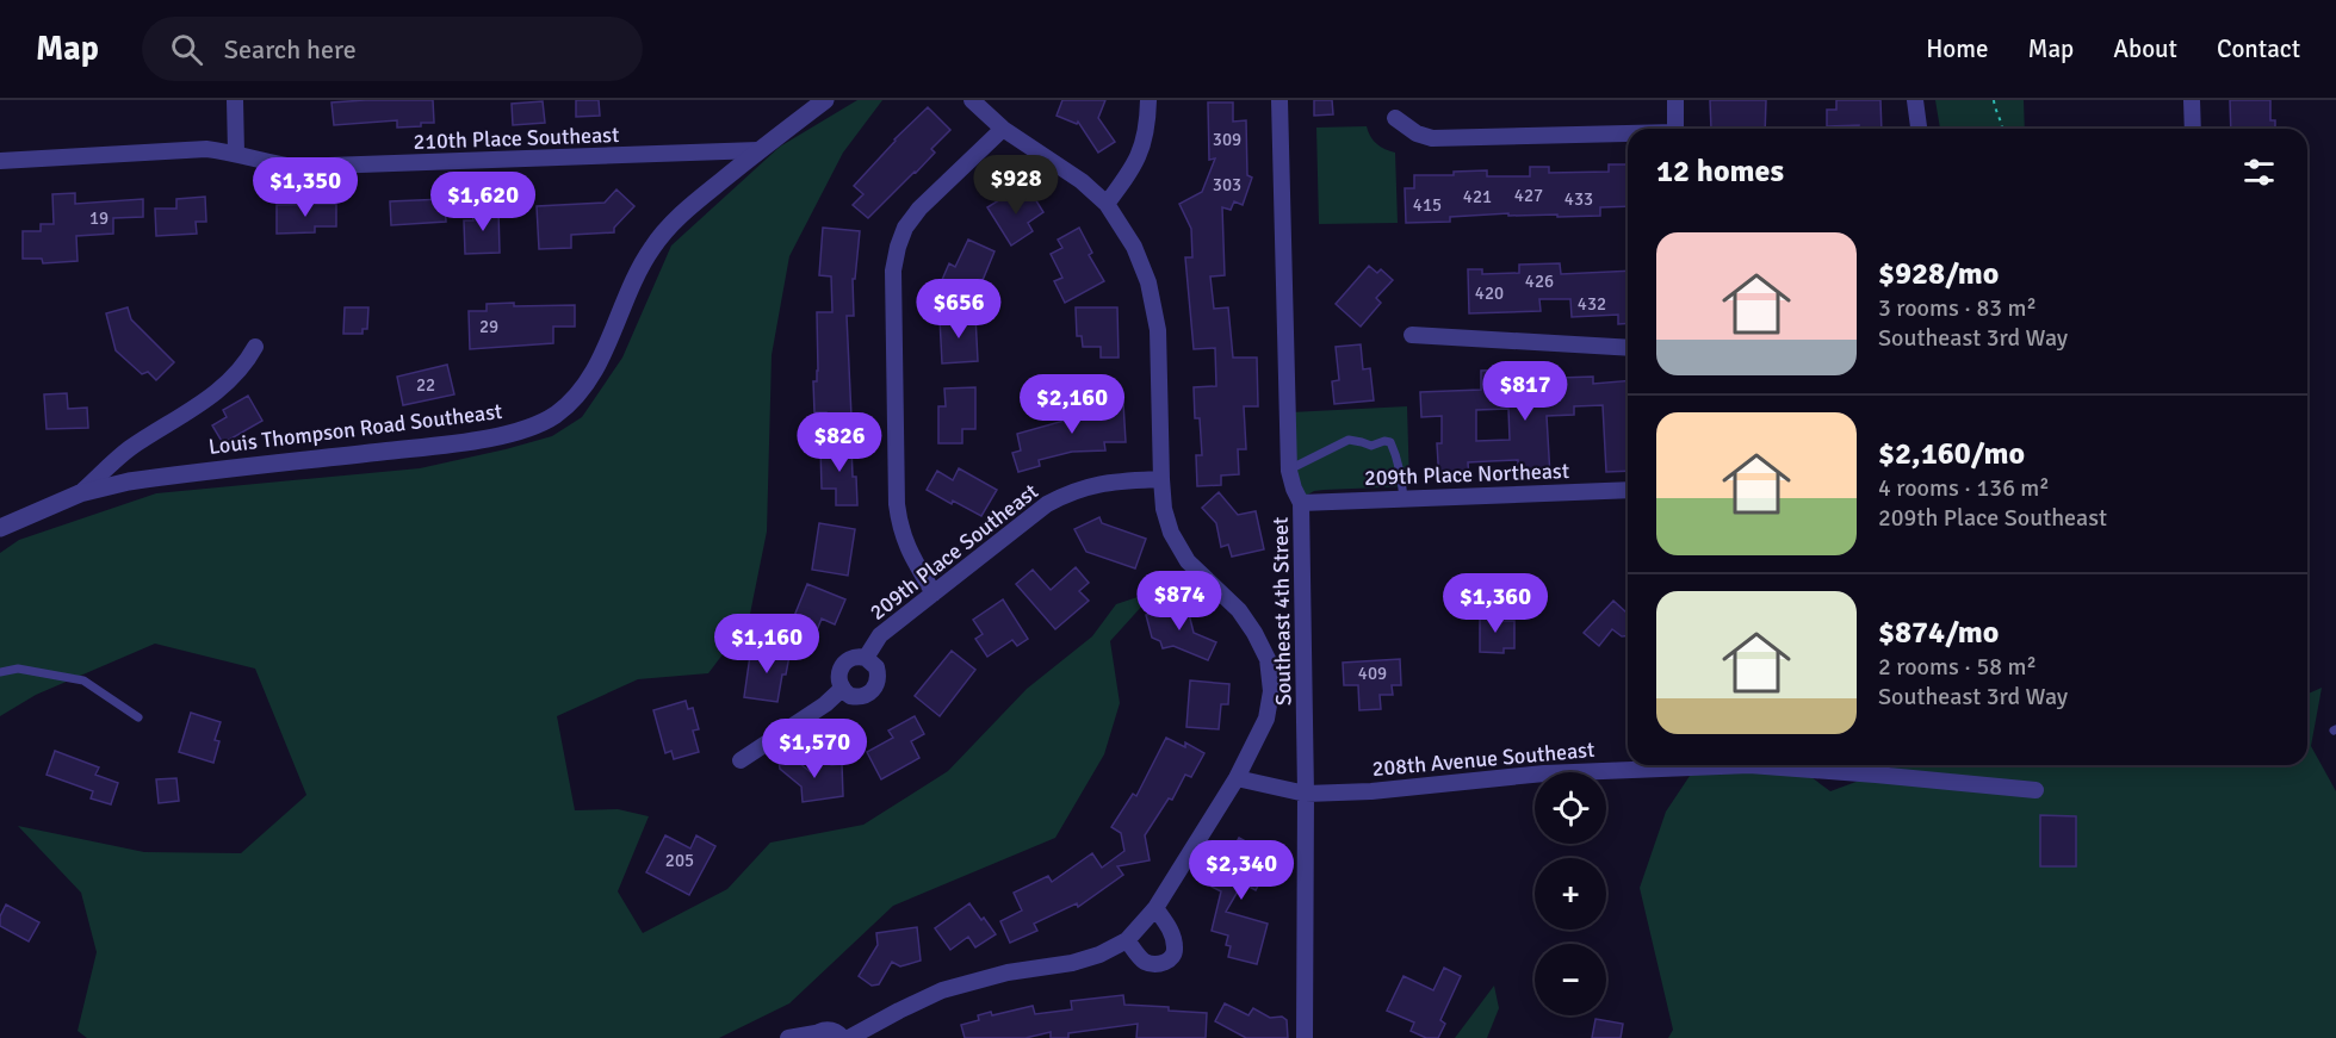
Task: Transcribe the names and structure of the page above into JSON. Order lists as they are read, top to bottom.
{
  "streets": {
    "street": [
      "210th Place Southeast",
      "Louis Thompson Road Southeast",
      "209th Place Northeast",
      "209th Place Southeast",
      "Southeast 4th Street",
      "208th Avenue Southeast"
    ]
  },
  "crossings": [
    ["210th Place Southeast", "Louis Thompson Road Southeast"],
    ["209th Place Northeast", "Southeast 4th Street"],
    ["Southeast 4th Street", "208th Avenue Southeast"]
  ],
  "house_numbers": [
    "309",
    "303",
    "427",
    "421",
    "433",
    "415",
    "19",
    "426",
    "420",
    "432",
    "29",
    "22",
    "409",
    "205"
  ],
  "page": {
    "header": "Map",
    "search": "Search here",
    "nav": [
      "Home",
      "Map",
      "About",
      "Contact"
    ],
    "heading": "12 homes",
    "price": [
      "$928",
      "$1,350",
      "$1,620",
      "$656",
      "$817",
      "$2,160",
      "$826",
      "$874",
      "$1,360",
      "$1,160",
      "$1,570",
      "$2,340"
    ],
    "list": [
      {
        "name": "$928/mo",
        "note": "3 rooms · 83 m² · Southeast 3rd Way"
      },
      {
        "name": "$2,160/mo",
        "note": "4 rooms · 136 m² · 209th Place Southeast"
      },
      {
        "name": "$874/mo",
        "note": "2 rooms · 58 m² · Southeast 3rd Way"
      }
    ],
    "map_buttons": ["+", "−"]
  }
}
